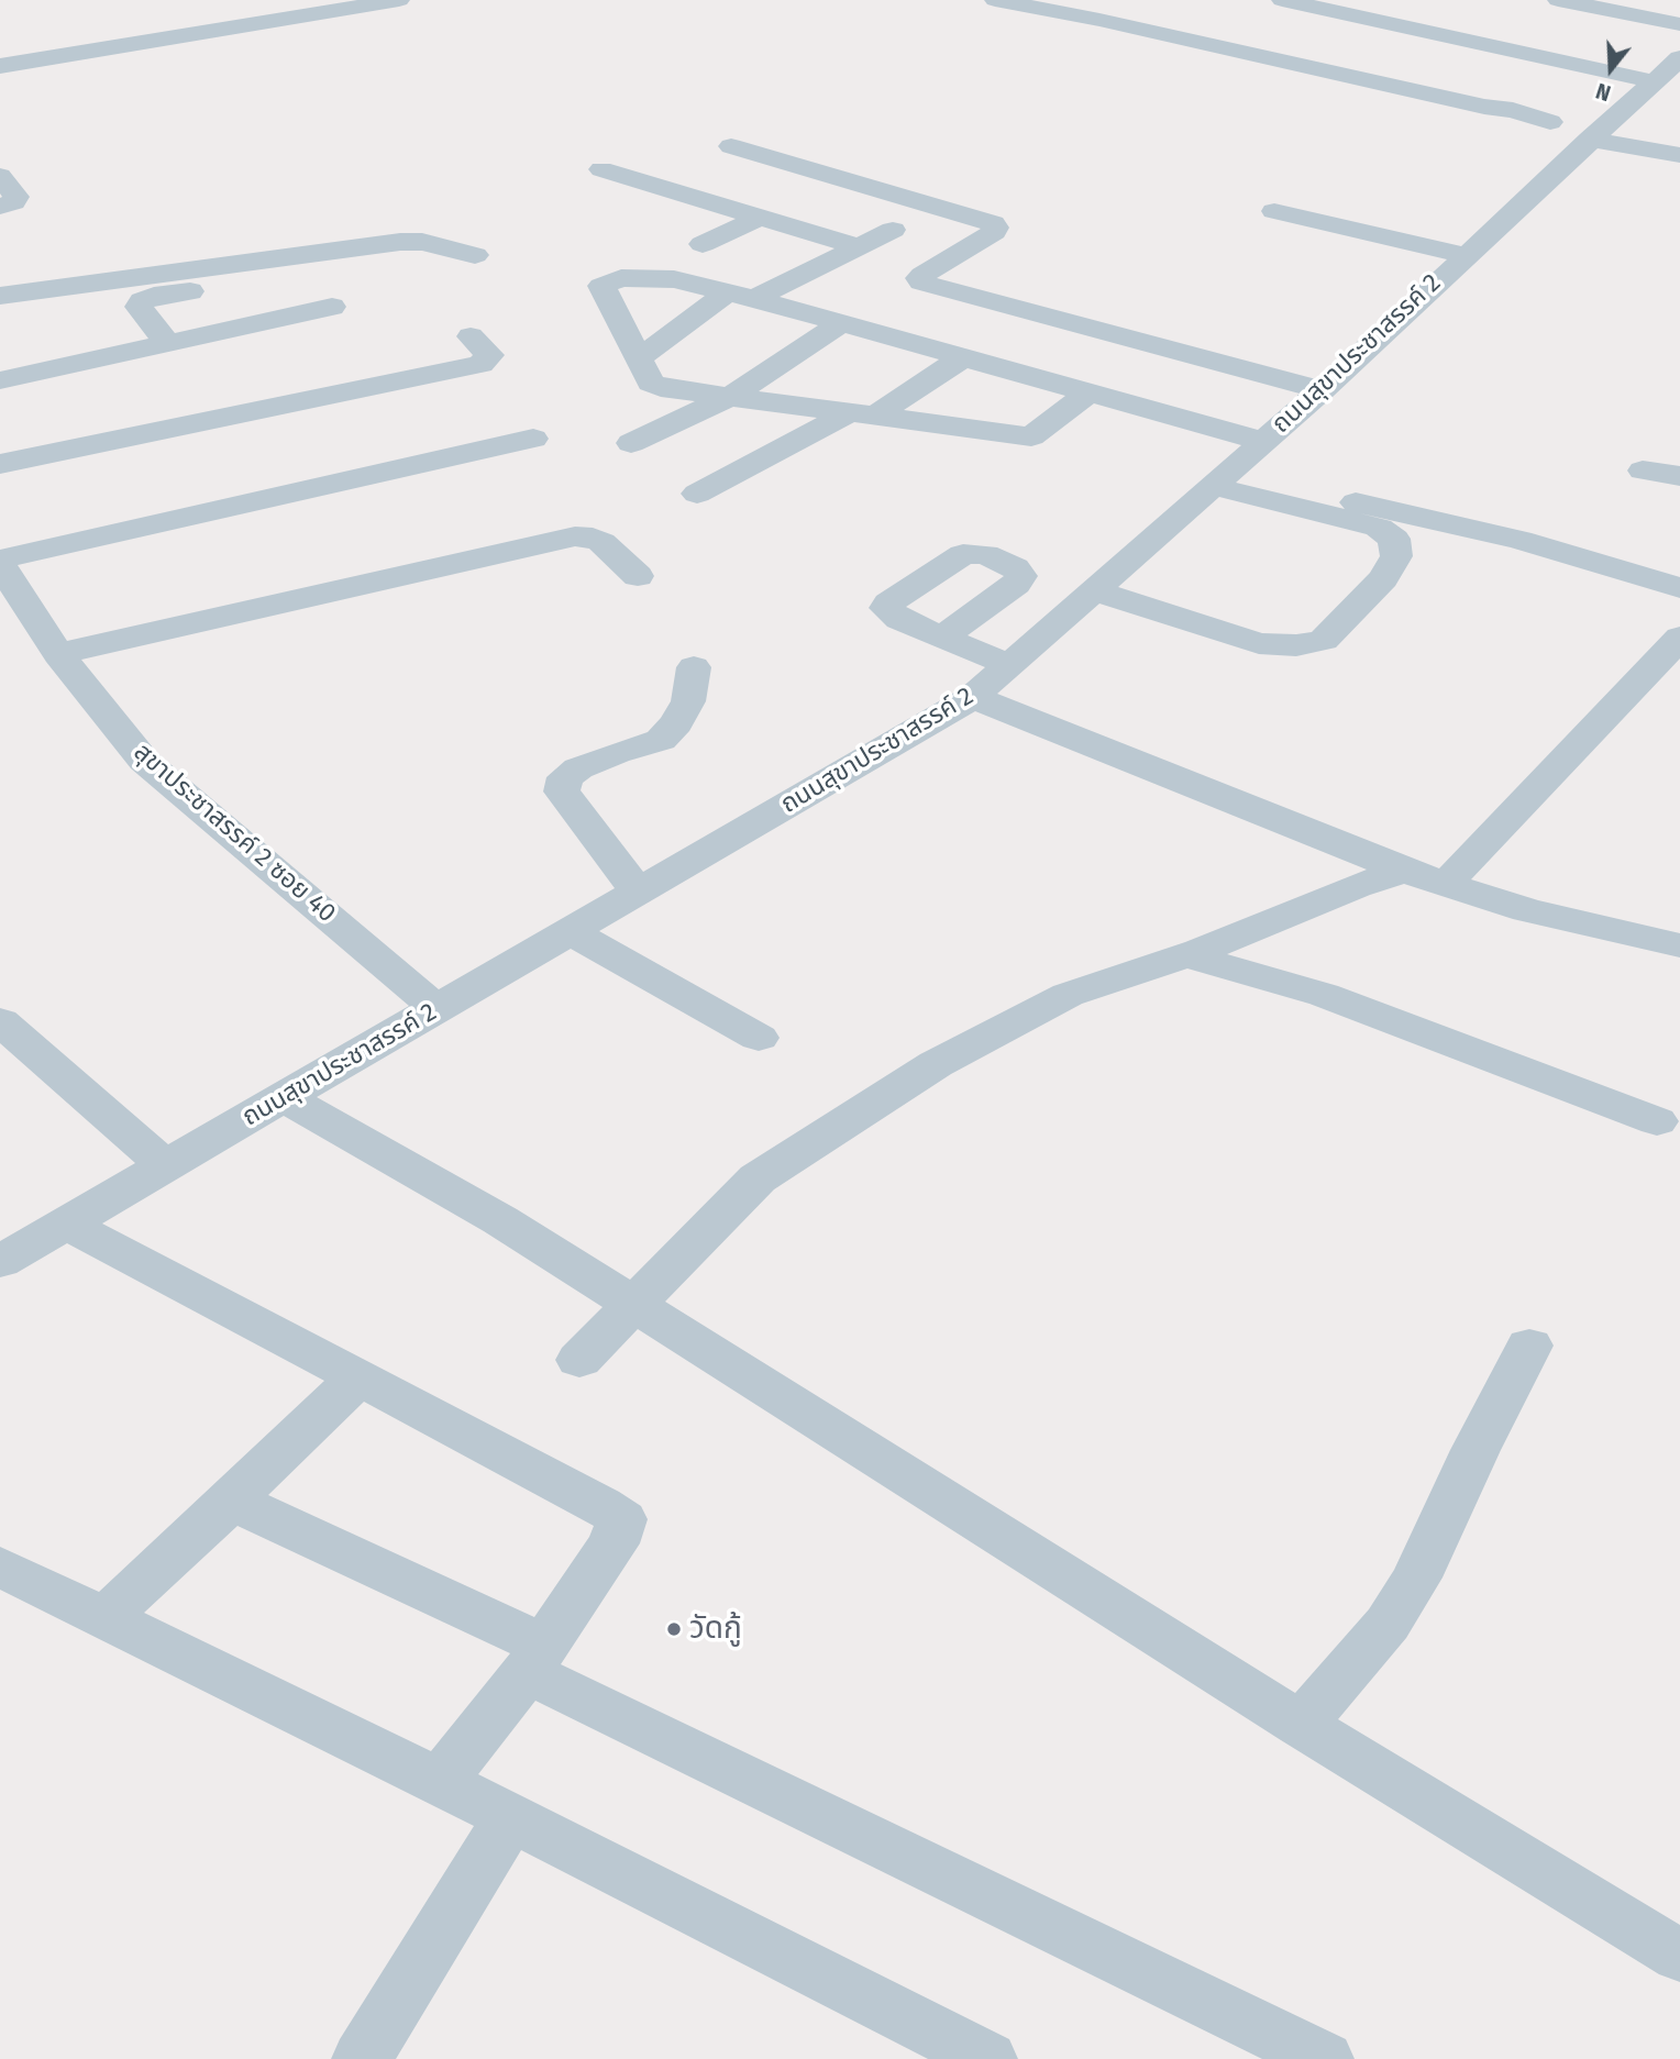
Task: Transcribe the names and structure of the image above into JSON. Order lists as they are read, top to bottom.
{
  "streets": {
    "street": ["ถนนสุขาประชาสรรค์ 2", "สุขาประชาสรรค์ 2 ซอย 40"]
  },
  "crossings": [
    ["ถนนสุขาประชาสรรค์ 2", "สุขาประชาสรรค์ 2 ซอย 40"]
  ],
  "places": ["วัดกู้"],
  "north": "bottom"
}
